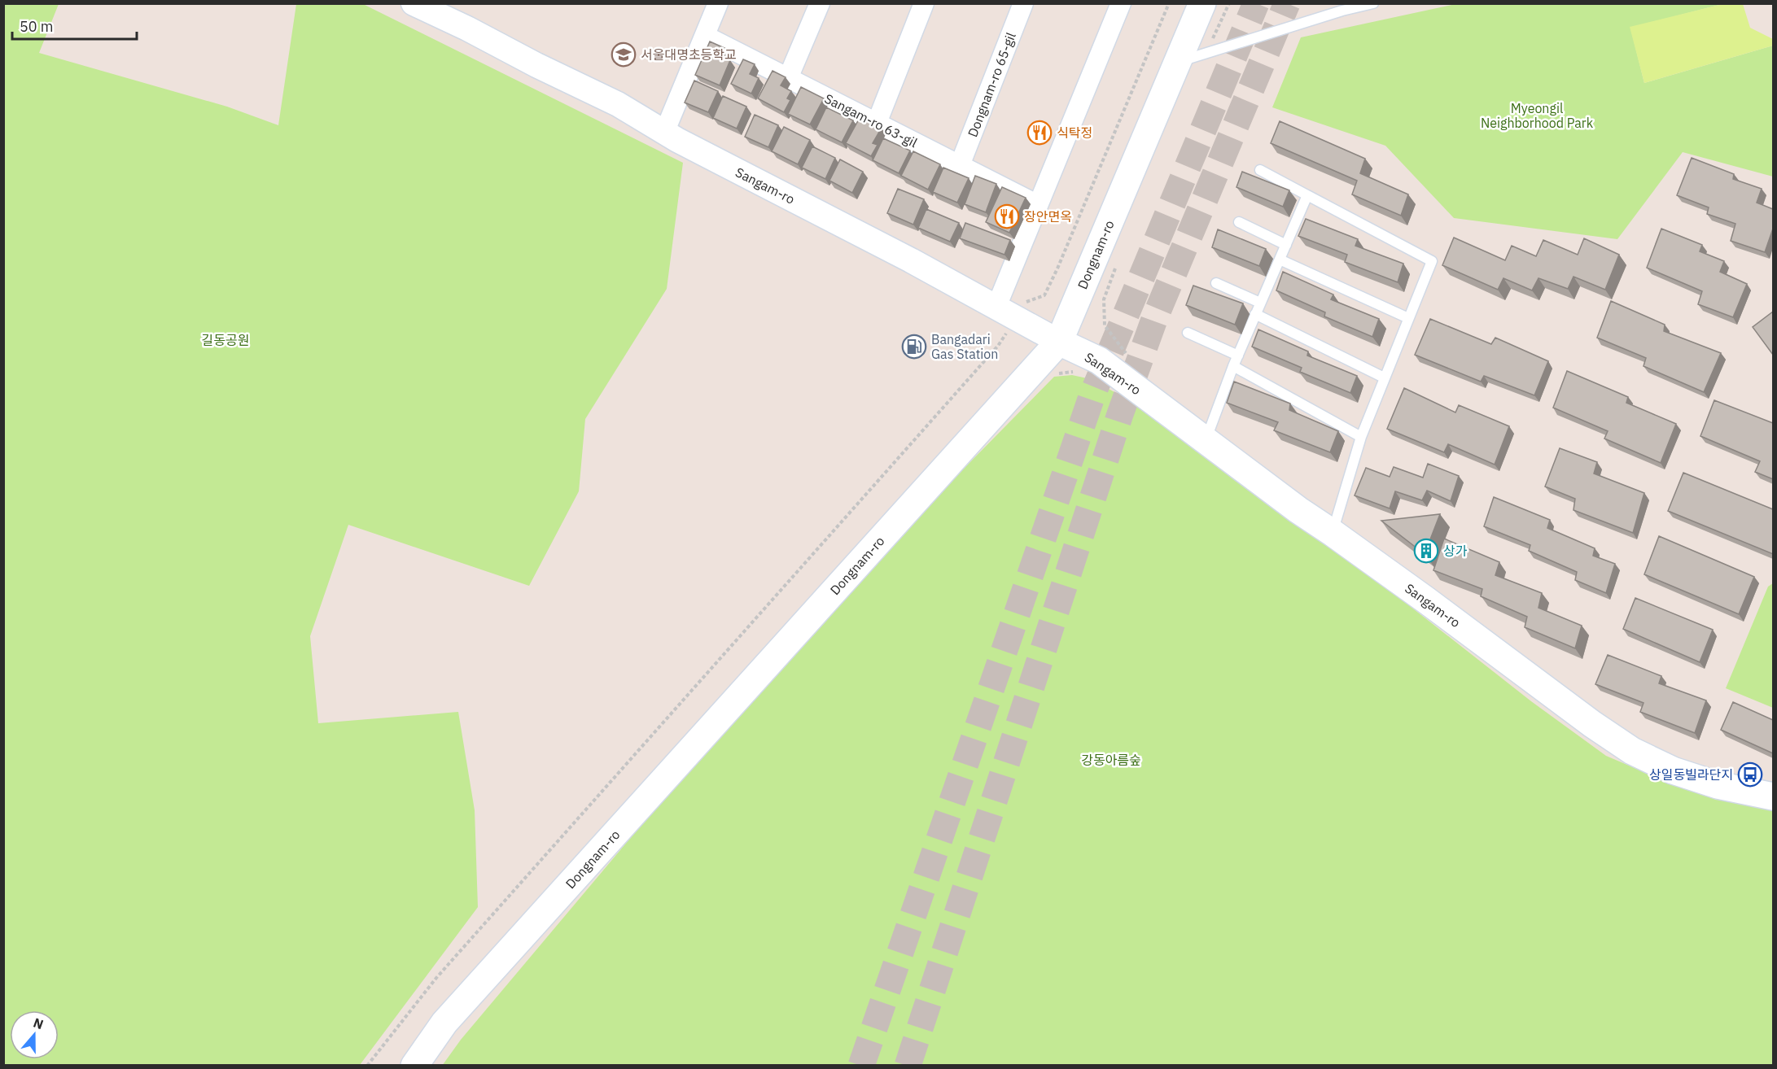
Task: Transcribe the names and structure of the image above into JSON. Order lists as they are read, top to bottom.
{
  "streets": {
    "main road": ["Sangam-ro", "Dongnam-ro"],
    "street": ["Dongnam-ro 65-gil", "Sangam-ro 63-gil"]
  },
  "crossings": [
    ["Dongnam-ro 65-gil", "Sangam-ro 63-gil"],
    ["Sangam-ro", "Dongnam-ro"]
  ],
  "parks": ["Myeongil Neighborhood Park", "길동공원", "강동아름숲"],
  "places": {
    "school or university": ["서울대명초등학교"],
    "restaurant": ["식탁정", "장안면옥"],
    "fuel station": ["Bangadari Gas Station"],
    "building": ["상가"],
    "bus stop": ["상일동빌라단지"]
  },
  "scale_bar": "50 m",
  "north": "top"
}
